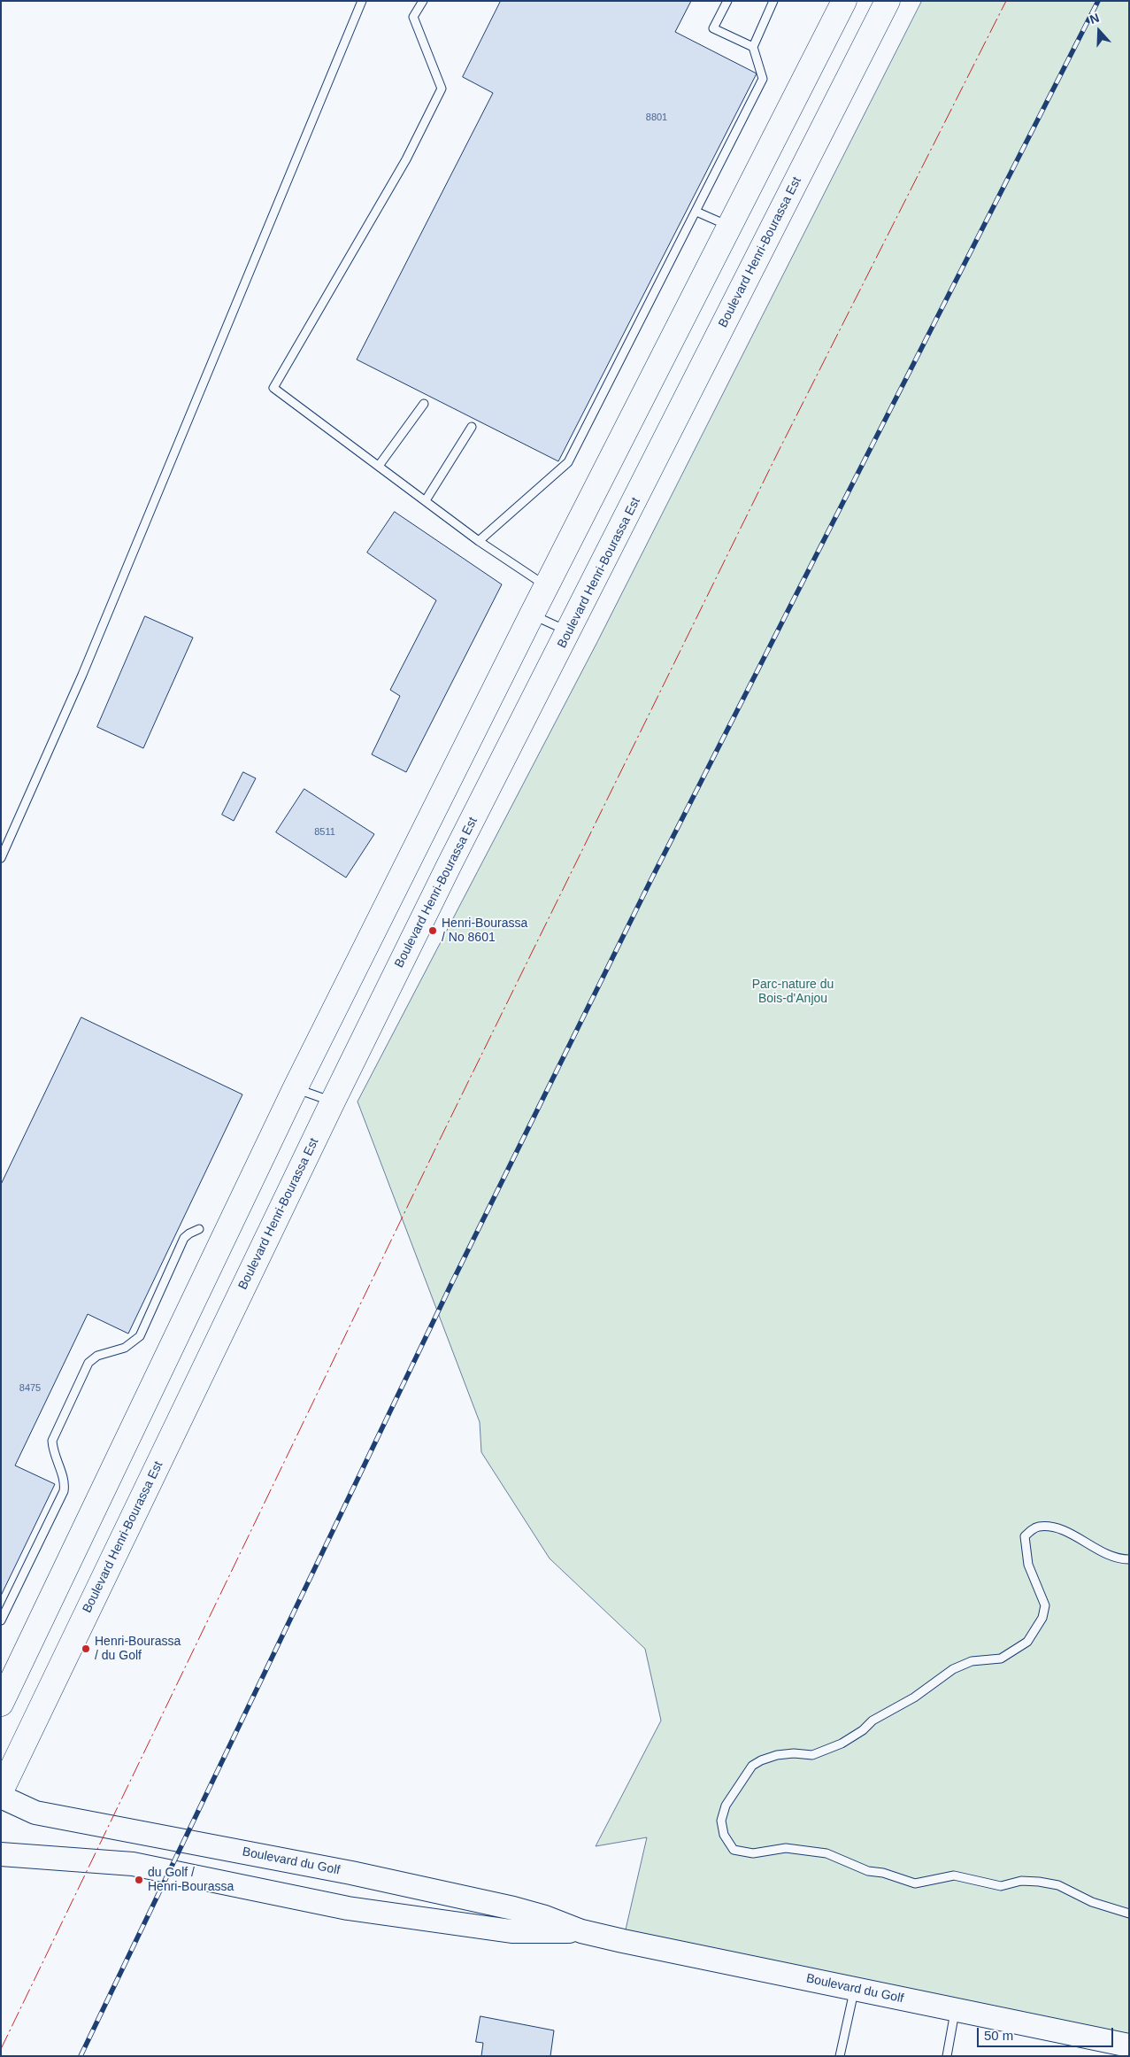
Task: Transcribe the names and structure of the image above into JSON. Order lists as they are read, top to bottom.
{
  "streets": {
    "main road": ["Boulevard Henri-Bourassa Est"],
    "street": ["Boulevard du Golf"]
  },
  "parks": ["Parc-nature du Bois-d'Anjou"],
  "places": ["Henri-Bourassa / No 8601", "Henri-Bourassa / du Golf", "du Golf / Henri-Bourassa"],
  "house_numbers": ["8801", "8511", "8475"],
  "scale_bar": "50 m",
  "north": "top"
}
